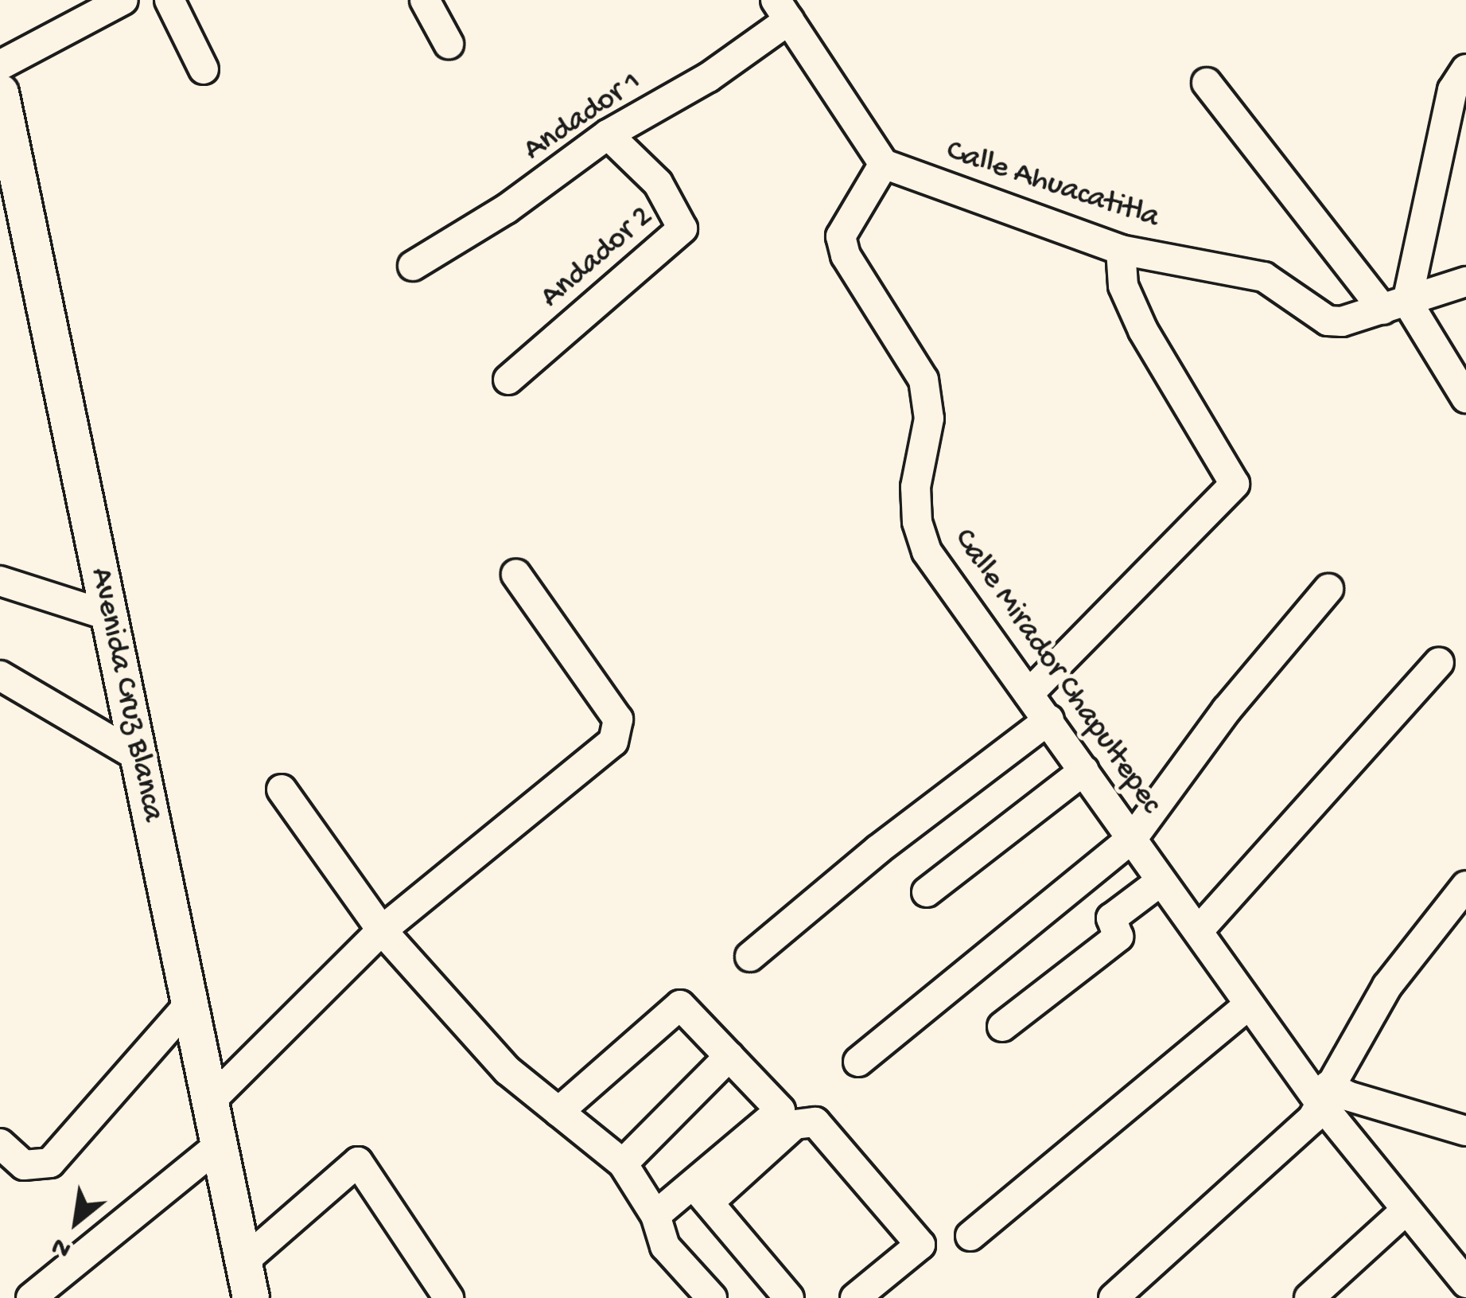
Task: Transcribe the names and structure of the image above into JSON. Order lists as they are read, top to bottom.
{
  "streets": {
    "main road": ["Avenida Cruz Blanca"],
    "street": [
      "Andador 1",
      "Calle Ahuacatitla",
      "Andador 2",
      "Calle Mirador Chapultepec"
    ]
  },
  "crossings": [
    ["Andador 1", "Andador 2"],
    ["Calle Ahuacatitla", "Calle Mirador Chapultepec"]
  ],
  "north": "bottom left"
}
